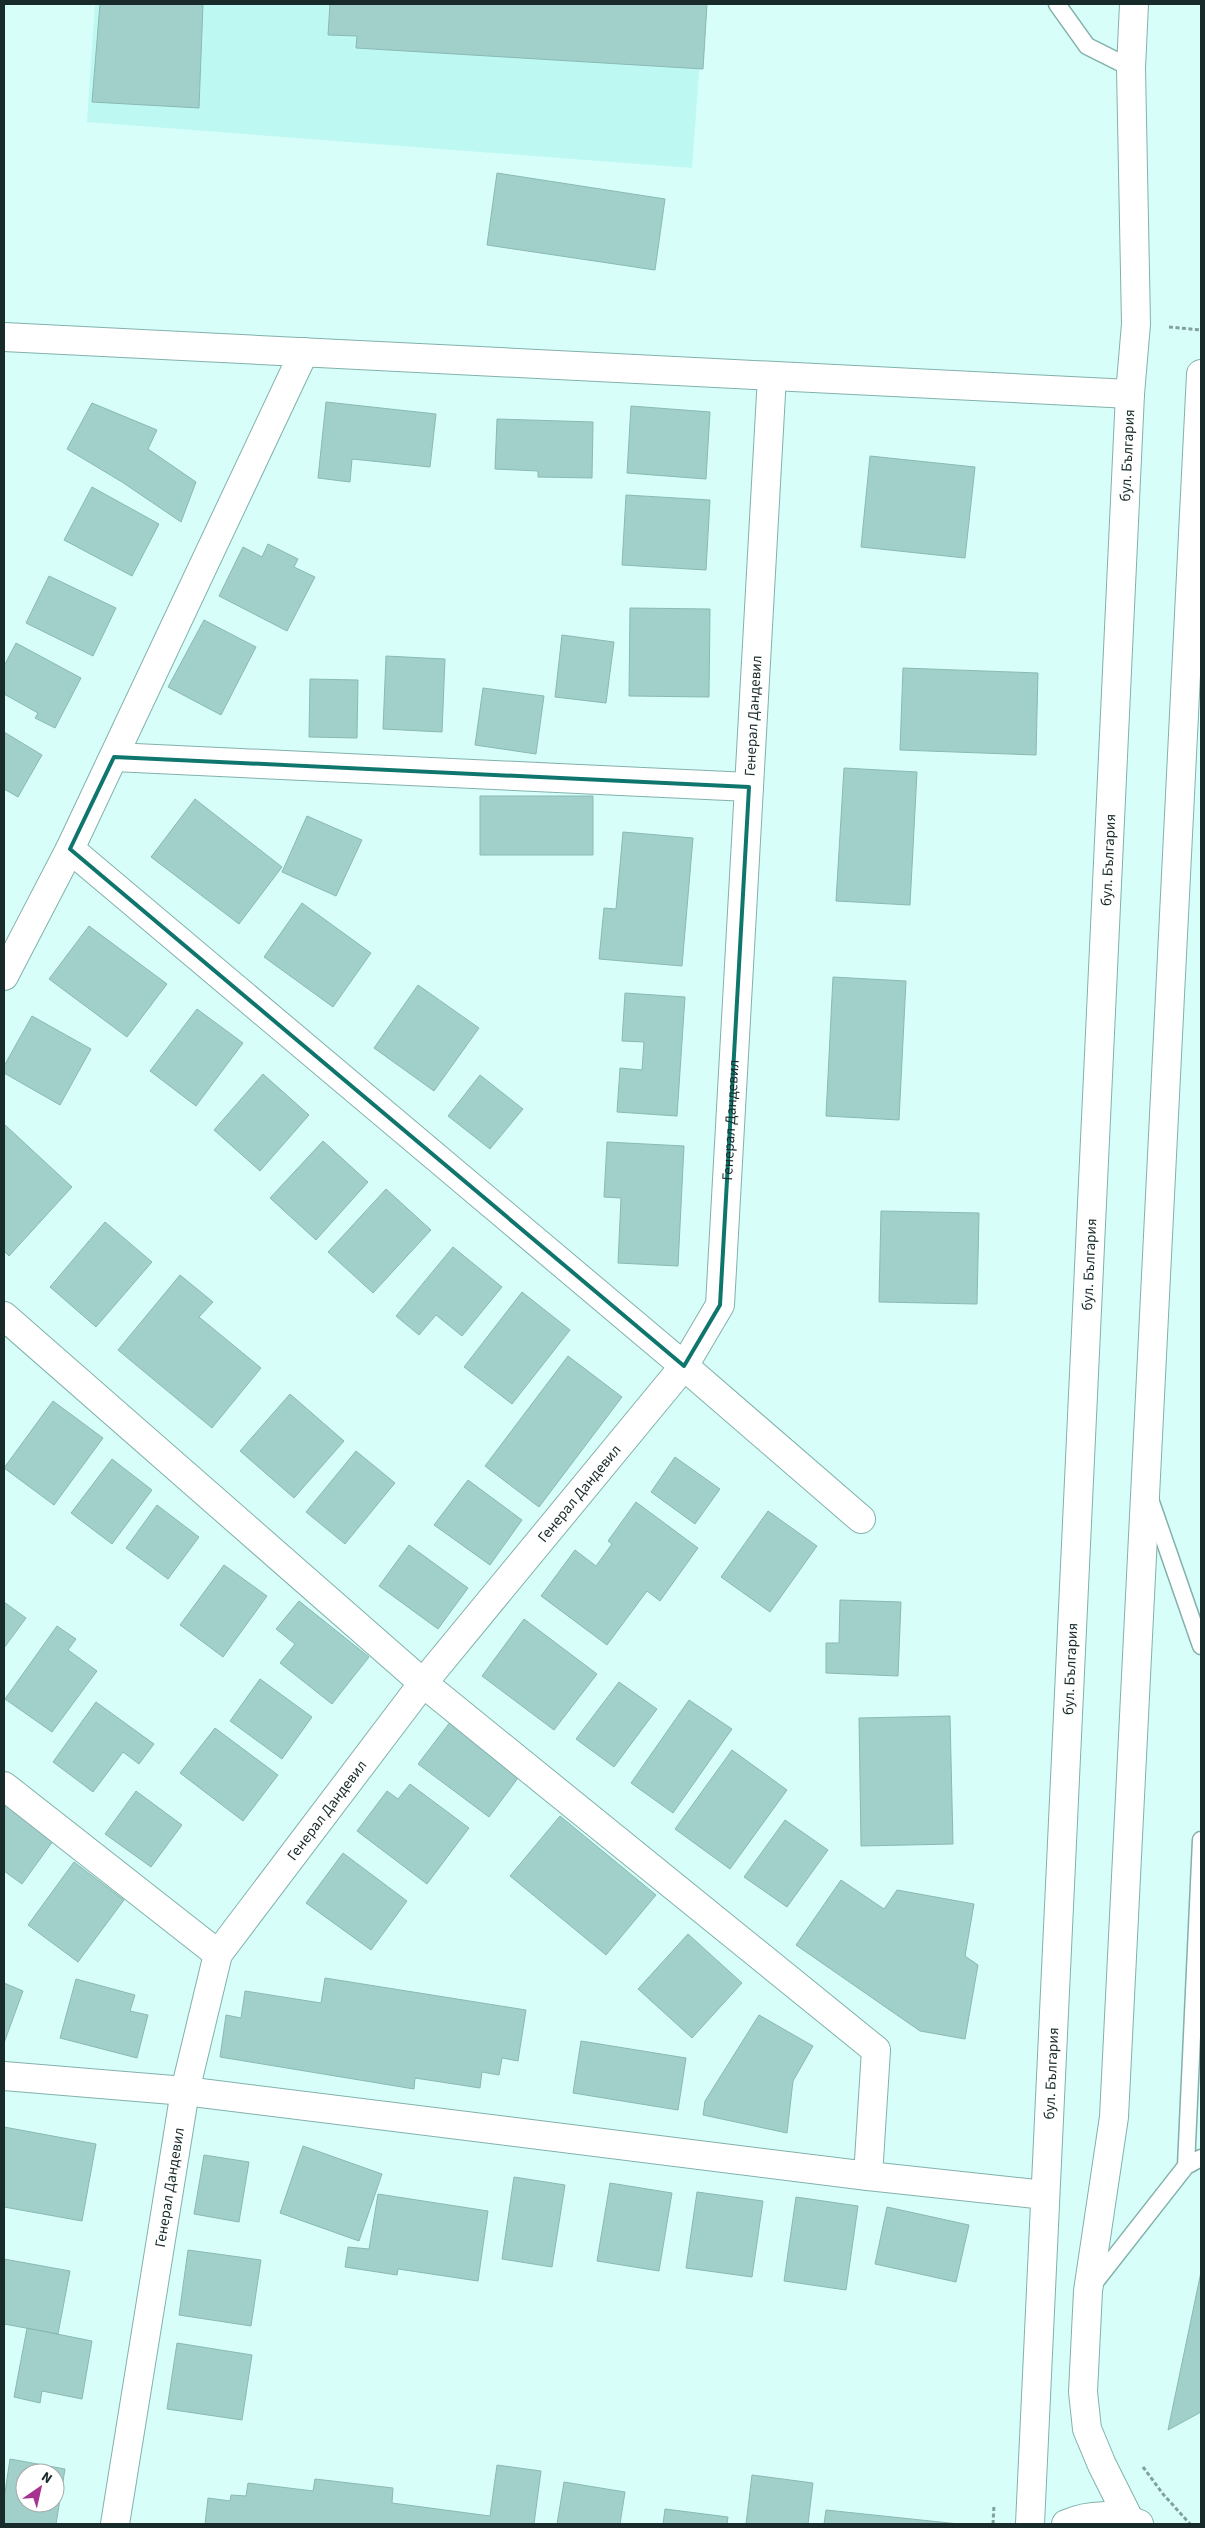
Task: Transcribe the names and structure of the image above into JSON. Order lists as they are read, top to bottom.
{
  "streets": {
    "street": ["бул. България", "Генерал Дандевил"]
  },
  "north": "top right"
}
